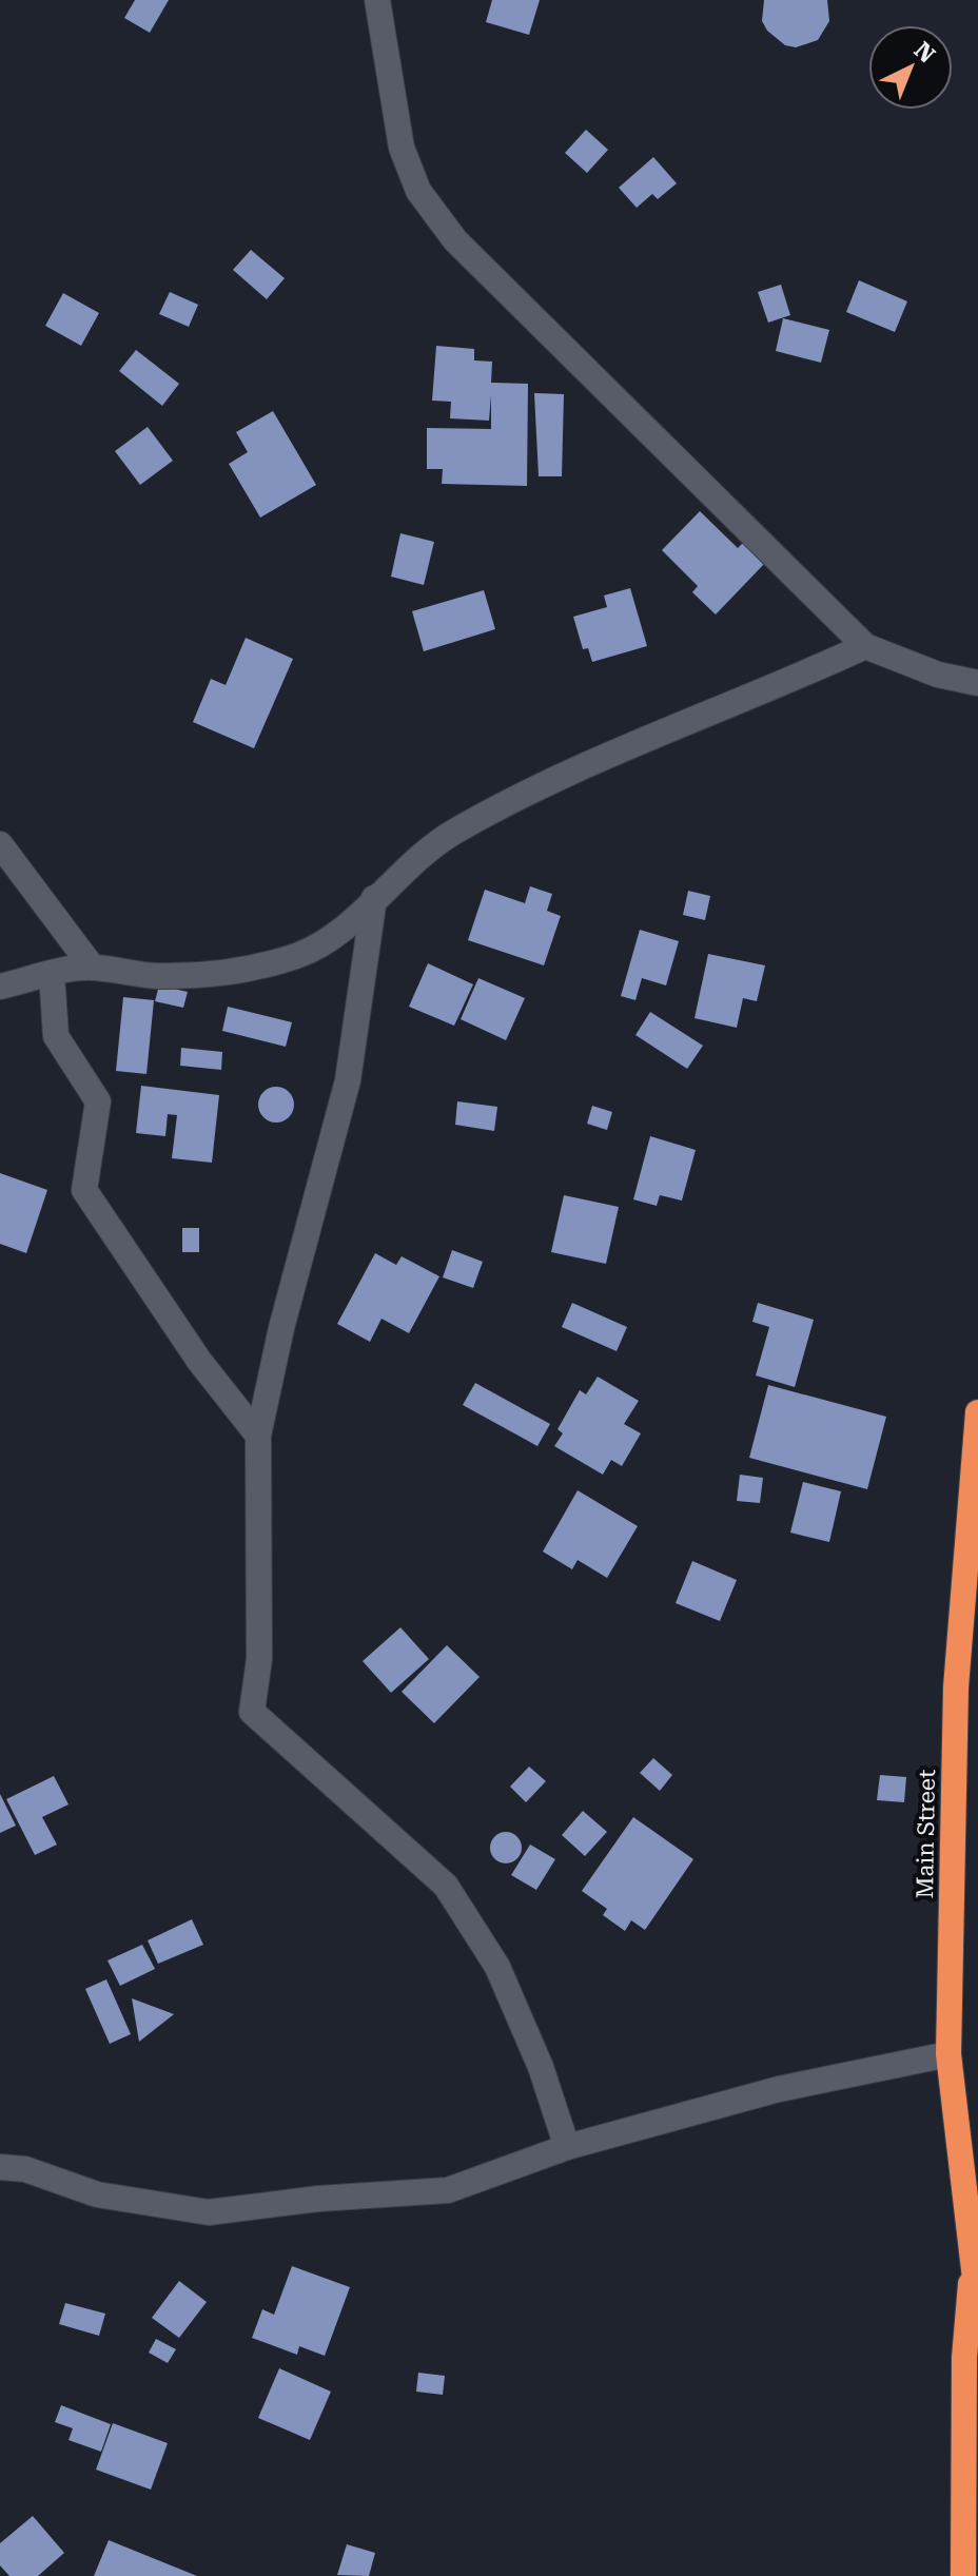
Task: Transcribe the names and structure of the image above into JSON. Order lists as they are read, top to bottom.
{
  "streets": {
    "highway": ["Main Street"]
  },
  "north": "top right"
}
